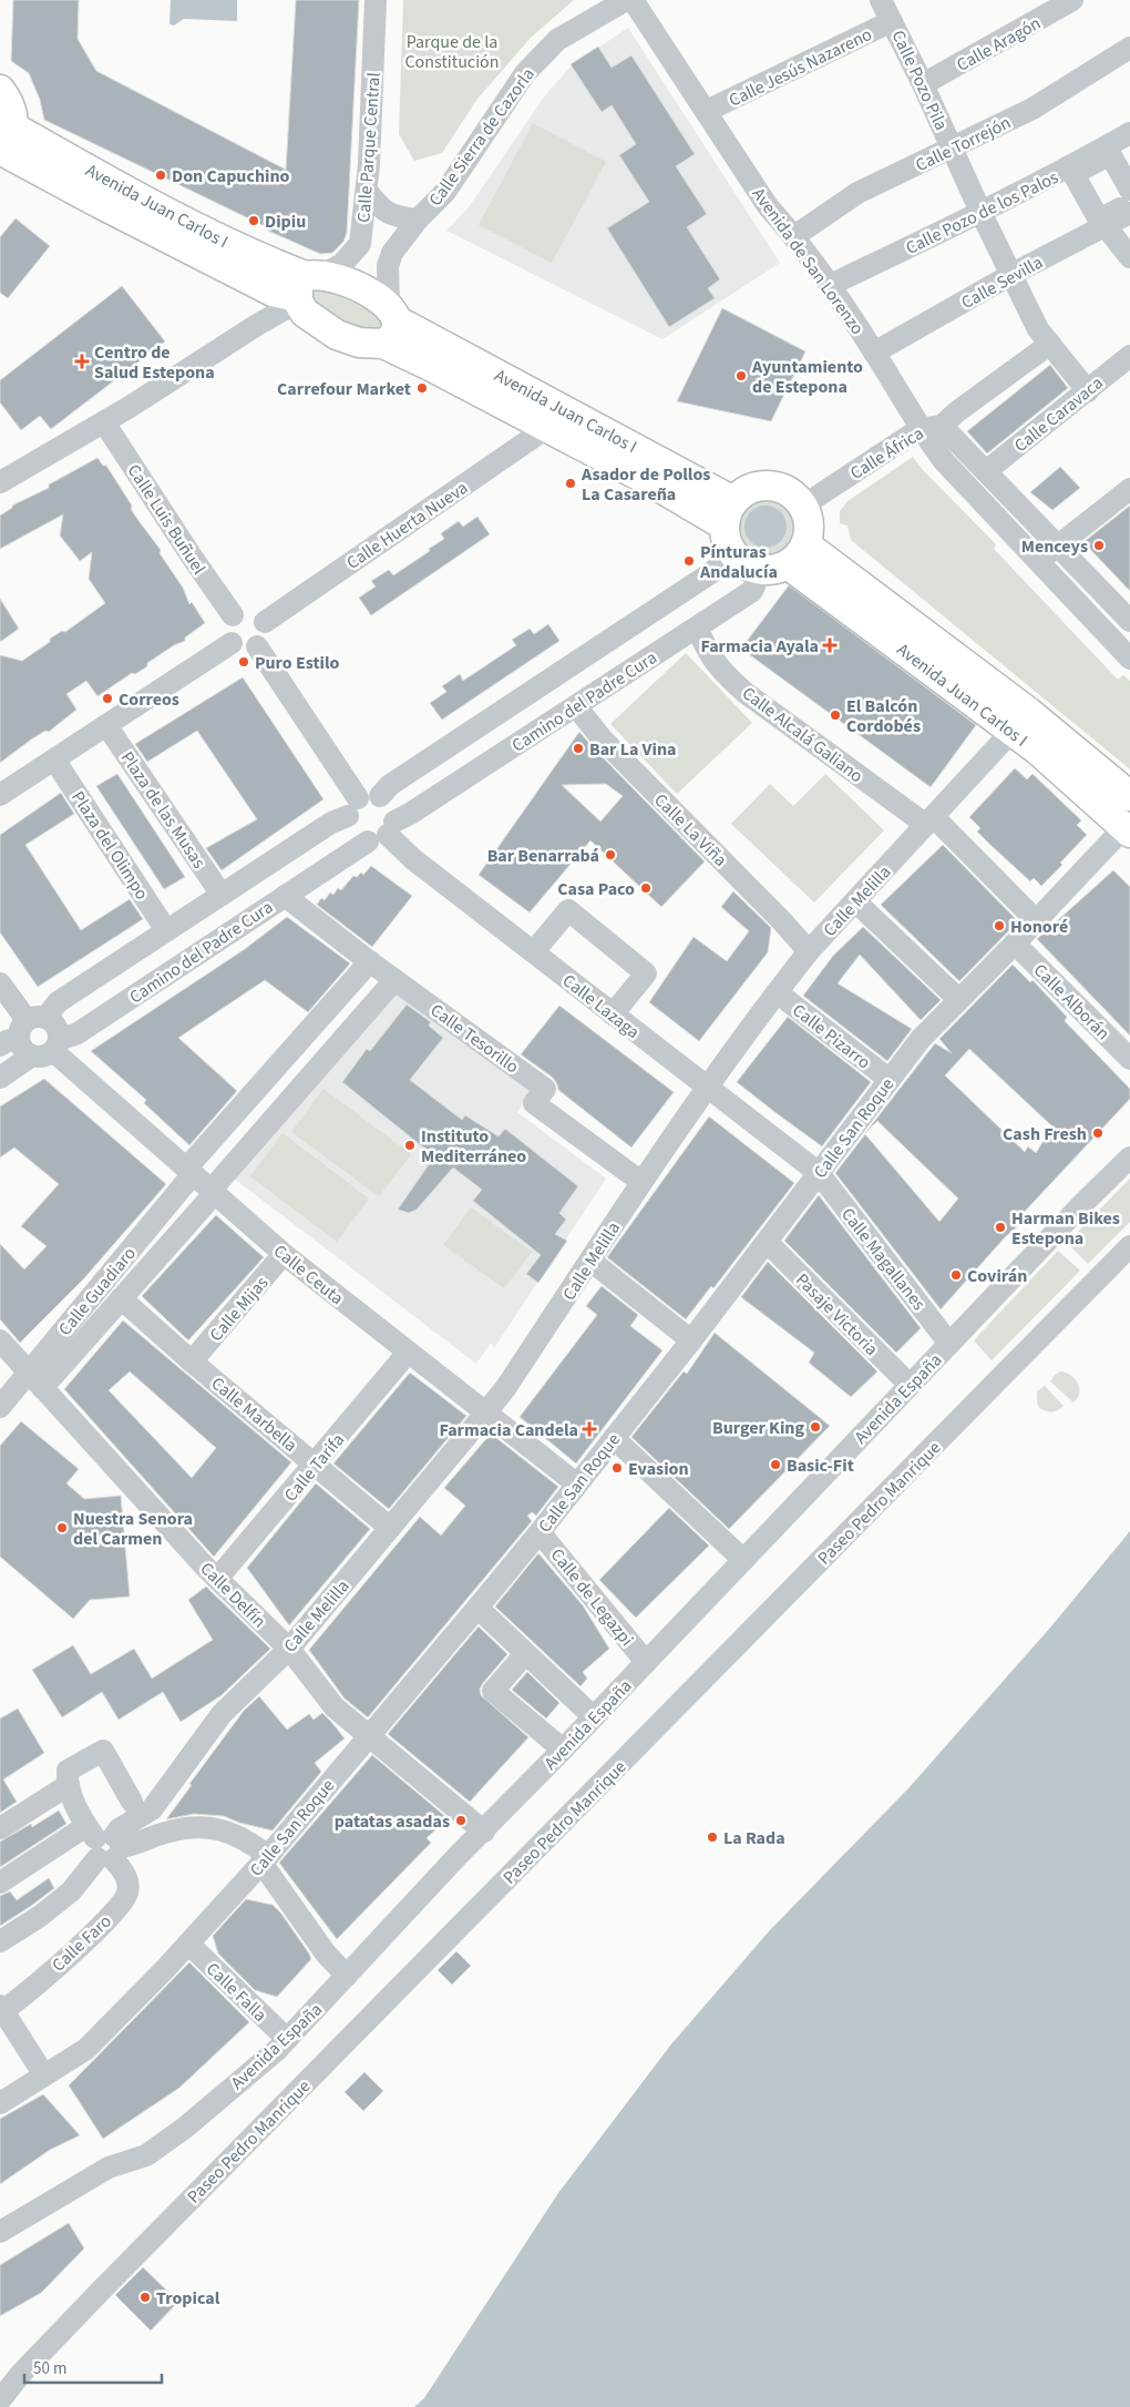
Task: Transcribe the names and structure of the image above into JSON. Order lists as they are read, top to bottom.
{
  "streets": {
    "main road": ["Avenida Juan Carlos I"],
    "street": [
      "Calle Aragón",
      "Calle Jesús Nazareno",
      "Calle Pozo Pila",
      "Calle Sierra de Cazorla",
      "Calle Torrejón",
      "Calle Parque Central",
      "Calle Pozo de los Palos",
      "Avenida de San Lorenzo",
      "Calle Sevilla",
      "Calle Caravaca",
      "Calle África",
      "Calle Luis Buñuel",
      "Calle Huerta Nueva",
      "Camino del Padre Cura",
      "Calle Alcalá Galiano",
      "Plaza de las Musas",
      "Calle La Viña",
      "Plaza del Olimpo",
      "Calle Melilla",
      "Calle Alborán",
      "Calle Lazaga",
      "Calle Pizarro",
      "Calle Tesorillo",
      "Calle San Roque",
      "Calle Magallanes",
      "Calle Ceuta",
      "Calle Guadiaro",
      "Calle Mijas",
      "Pasaje Victoria",
      "Avenida España",
      "Calle Marbella",
      "Calle Tarifa",
      "Paseo Pedro Manrique",
      "Calle Delfín",
      "Calle de Legazpi",
      "Calle Faro",
      "Calle Falla"
    ]
  },
  "crossings": [
    ["Calle Aragón", "Calle Pozo Pila"],
    ["Calle Jesús Nazareno", "Calle Pozo Pila"],
    ["Calle Jesús Nazareno", "Avenida de San Lorenzo"],
    ["Calle Pozo Pila", "Calle Torrejón"],
    ["Calle Pozo Pila", "Calle Pozo de los Palos"],
    ["Calle Pozo Pila", "Calle Sevilla"],
    ["Calle Pozo Pila", "Calle Caravaca"],
    ["Calle Pozo Pila", "Calle África"],
    ["Calle Sierra de Cazorla", "Avenida Juan Carlos I"],
    ["Calle Torrejón", "Avenida de San Lorenzo"],
    ["Calle Parque Central", "Avenida Juan Carlos I"],
    ["Calle Parque Central", "Calle Luis Buñuel"],
    ["Avenida Juan Carlos I", "Calle África"],
    ["Avenida Juan Carlos I", "Calle Huerta Nueva"],
    ["Avenida Juan Carlos I", "Camino del Padre Cura"],
    ["Avenida Juan Carlos I", "Calle Melilla"],
    ["Avenida Juan Carlos I", "Calle San Roque"],
    ["Calle Pozo de los Palos", "Avenida de San Lorenzo"],
    ["Avenida de San Lorenzo", "Calle Sevilla"],
    ["Avenida de San Lorenzo", "Calle Caravaca"],
    ["Avenida de San Lorenzo", "Calle África"],
    ["Calle África", "Camino del Padre Cura"],
    ["Calle Luis Buñuel", "Calle Huerta Nueva"],
    ["Camino del Padre Cura", "Calle Alcalá Galiano"],
    ["Camino del Padre Cura", "Plaza de las Musas"],
    ["Camino del Padre Cura", "Calle La Viña"],
    ["Camino del Padre Cura", "Plaza del Olimpo"],
    ["Camino del Padre Cura", "Calle Lazaga"],
    ["Camino del Padre Cura", "Calle Tesorillo"],
    ["Camino del Padre Cura", "Calle Ceuta"],
    ["Calle Alcalá Galiano", "Calle Melilla"],
    ["Calle Alcalá Galiano", "Calle San Roque"],
    ["Calle La Viña", "Calle Melilla"],
    ["Calle Melilla", "Calle Lazaga"],
    ["Calle Melilla", "Calle Pizarro"],
    ["Calle Melilla", "Calle Tesorillo"],
    ["Calle Melilla", "Calle Ceuta"],
    ["Calle Melilla", "Calle Marbella"],
    ["Calle Melilla", "Calle Delfín"],
    ["Calle Melilla", "Calle Faro"],
    ["Calle Alborán", "Calle San Roque"],
    ["Calle Lazaga", "Calle San Roque"],
    ["Calle Lazaga", "Calle Magallanes"],
    ["Calle Pizarro", "Calle San Roque"],
    ["Calle Tesorillo", "Calle Guadiaro"],
    ["Calle San Roque", "Calle Magallanes"],
    ["Calle San Roque", "Calle Ceuta"],
    ["Calle San Roque", "Pasaje Victoria"],
    ["Calle San Roque", "Calle Delfín"],
    ["Calle San Roque", "Calle de Legazpi"],
    ["Calle San Roque", "Calle Falla"],
    ["Calle Magallanes", "Avenida España"],
    ["Calle Ceuta", "Calle Guadiaro"],
    ["Calle Ceuta", "Calle Mijas"],
    ["Calle Ceuta", "Calle Tarifa"],
    ["Calle Guadiaro", "Calle Marbella"],
    ["Calle Guadiaro", "Calle Delfín"],
    ["Calle Mijas", "Calle Marbella"],
    ["Pasaje Victoria", "Avenida España"],
    ["Avenida España", "Calle Delfín"],
    ["Avenida España", "Calle de Legazpi"],
    ["Avenida España", "Calle Falla"],
    ["Calle Marbella", "Calle Tarifa"],
    ["Calle Tarifa", "Calle Delfín"]
  ],
  "parks": ["Parque de la Constitución"],
  "places": {
    "other": [
      "Don Capuchino",
      "Dipiu",
      "Ayuntamiento de Estepona",
      "Carrefour Market",
      "Asador de Pollos La Casareña",
      "Menceys",
      "Pínturas Andalucía",
      "Puro Estilo",
      "Correos",
      "El Balcón Cordobés",
      "Bar La Vina",
      "Bar Benarrabá",
      "Casa Paco",
      "Honoré",
      "Cash Fresh",
      "Instituto Mediterráneo",
      "Harman Bikes Estepona",
      "Covirán",
      "Burger King",
      "Basic-Fit",
      "Evasion",
      "Nuestra Senora del Carmen",
      "patatas asadas",
      "La Rada",
      "Tropical"
    ],
    "health": ["Centro de Salud Estepona", "Farmacia Ayala", "Farmacia Candela"]
  },
  "scale_bar": "50 m"
}
